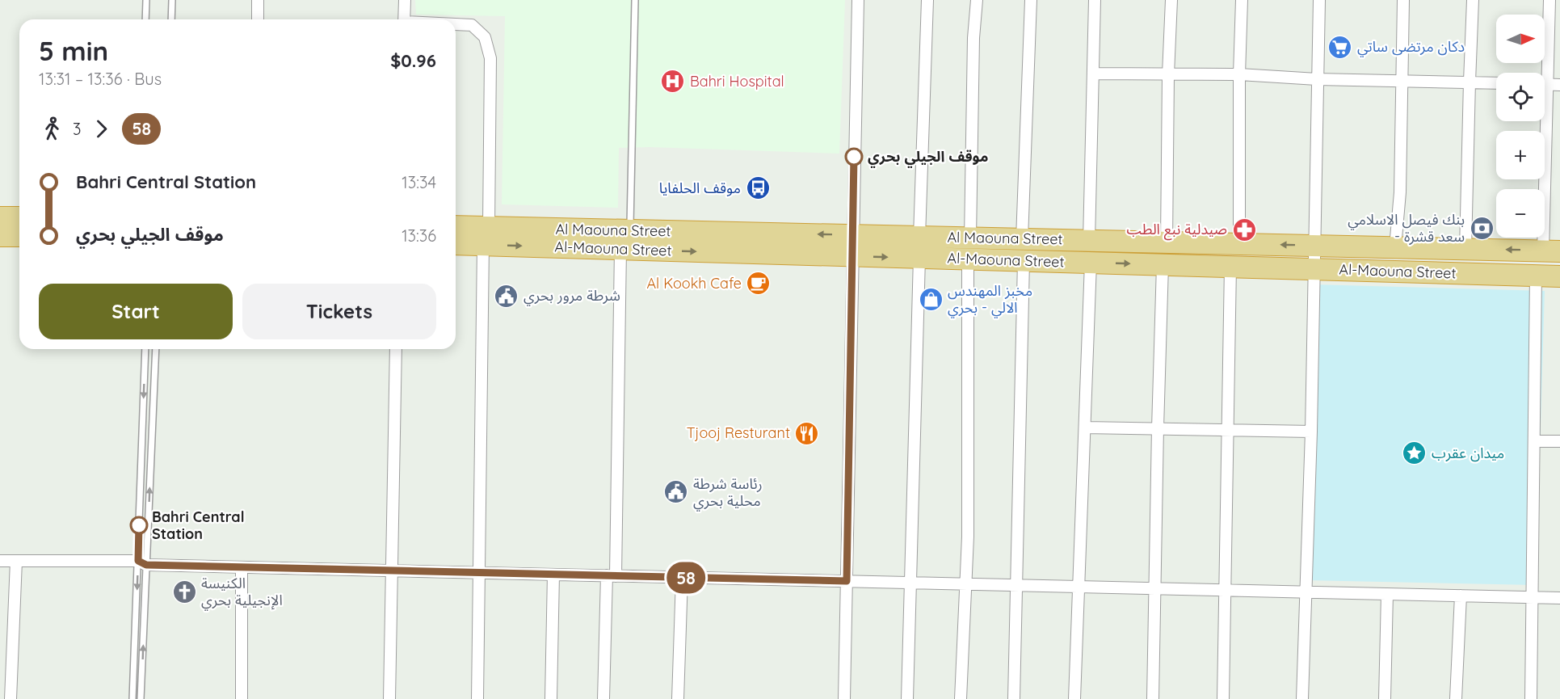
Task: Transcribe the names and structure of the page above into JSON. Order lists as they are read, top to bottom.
{
  "streets": {
    "highway": ["Al Maouna Street", "Al-Maouna Street"]
  },
  "crossings": [
    ["Al Maouna Street", "Al-Maouna Street"]
  ],
  "one_way": ["Al-Maouna Street"],
  "places": {
    "supermarket": ["دكان مرتضى ساتي"],
    "hospital": ["Bahri Hospital"],
    "other": ["موقف الجيلي بحري", "Bahri Central Station"],
    "bus stop": ["موقف الحلفايا"],
    "bank": ["بنك فيصل الاسلامي - سعد قشرة"],
    "pharmacy": ["صيدلية نبع الطب"],
    "cafe": ["Al Kookh Cafe"],
    "public building": ["شرطة مرور بحري", "رئاسة شرطة محلية بحري"],
    "shop": ["مخبز المهندس الالي - بحري"],
    "restaurant": ["Tjooj Resturant"],
    "place": ["ميدان عقرب"],
    "church": ["الكنيسة الإنجيلية بحري"]
  },
  "lines": ["bus line 58"],
  "north": "right",
  "page": {
    "on_map": "58",
    "map_buttons": ["+", "−"],
    "heading": ["5 min", "13:31 – 13:36 · Bus", "$0.96"],
    "legs": ["3", "58"],
    "list": [
      {
        "name": "Bahri Central Station",
        "value": "13:34"
      },
      {
        "name": "موقف الجيلي بحري",
        "value": "13:36"
      }
    ],
    "buttons": ["Start", "Tickets"]
  }
}
